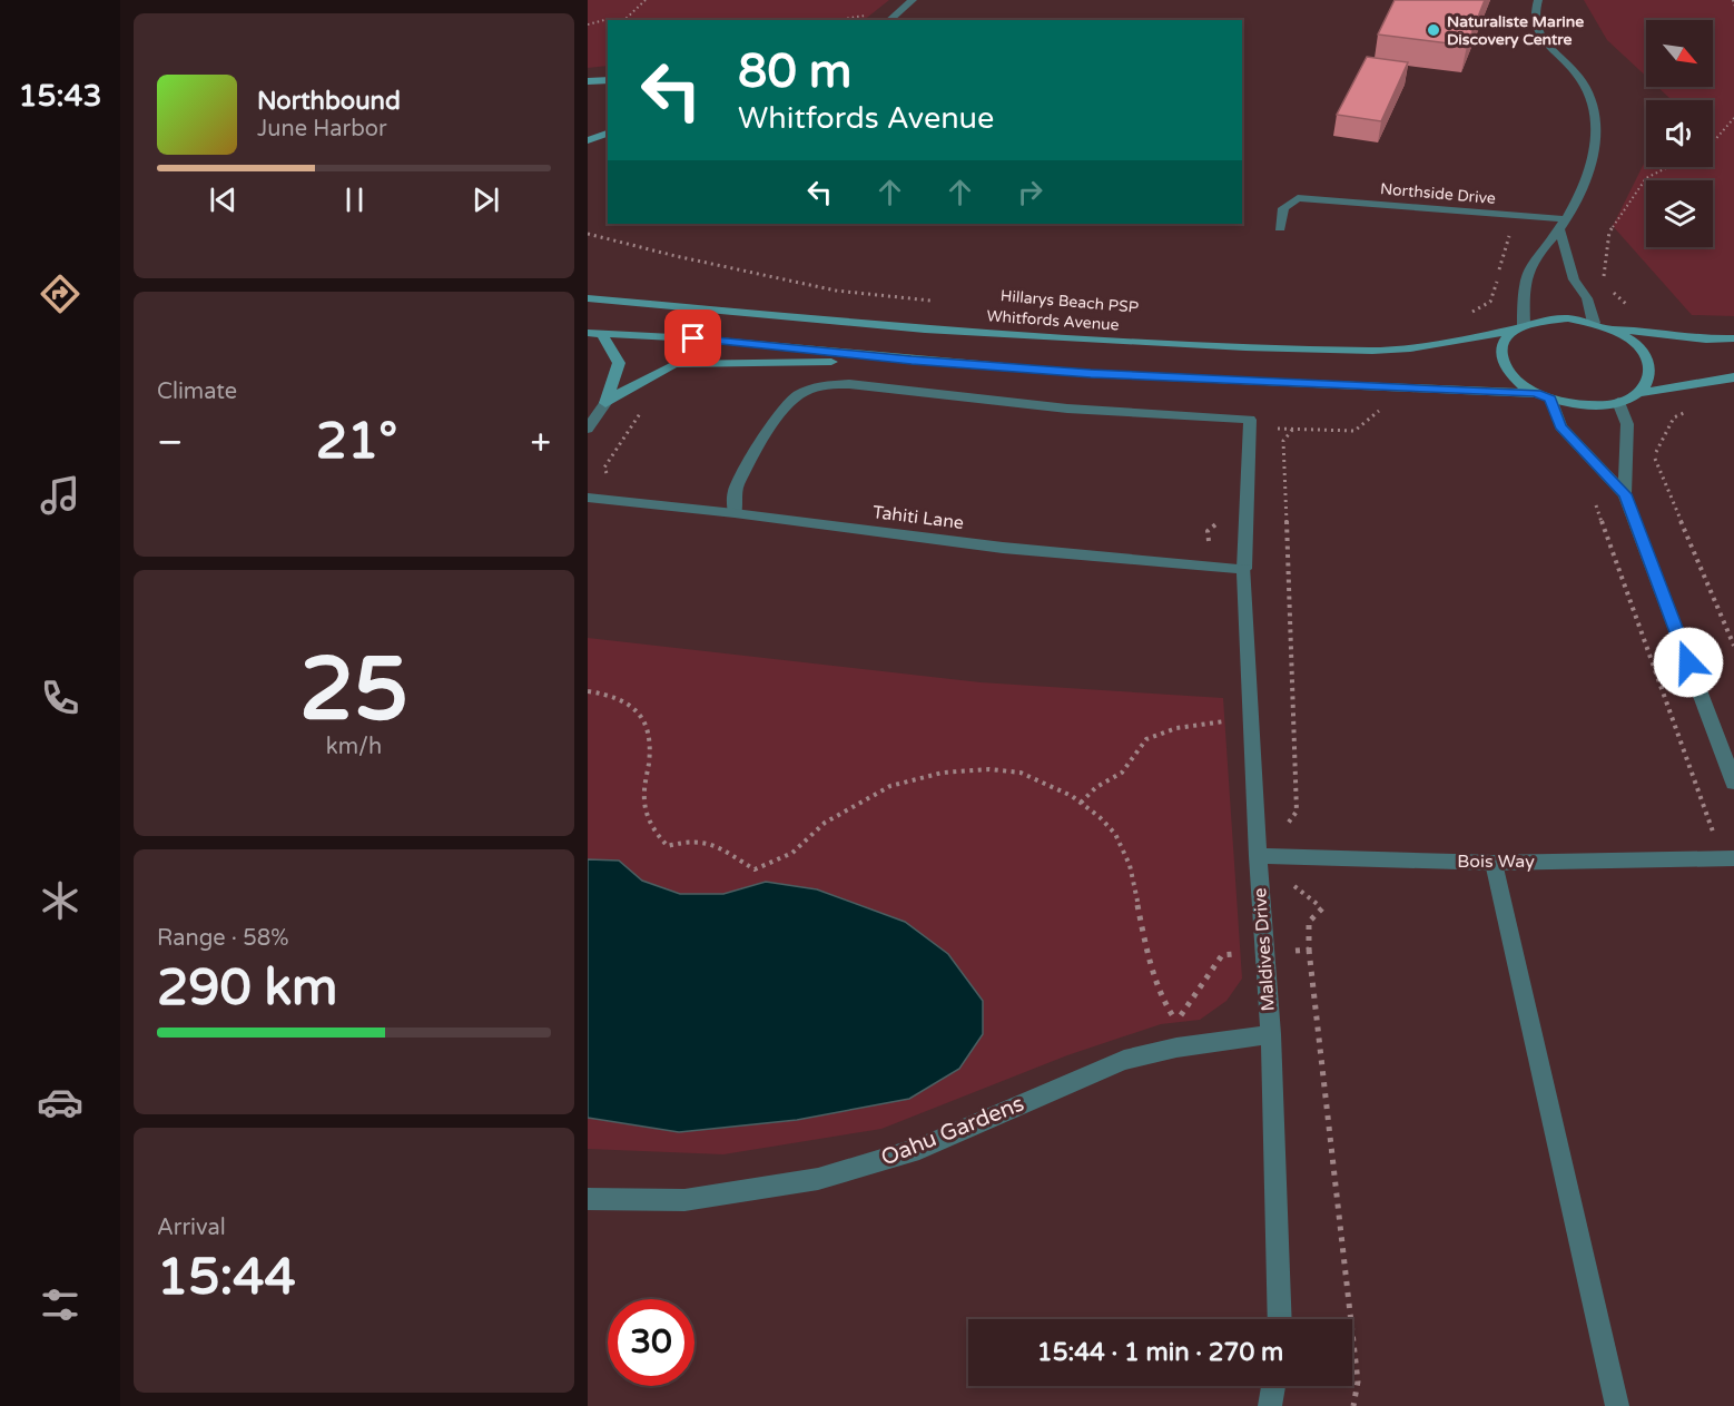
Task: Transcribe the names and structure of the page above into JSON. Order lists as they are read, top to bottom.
{
  "streets": {
    "main road": ["Whitfords Avenue"],
    "street": [
      "Northside Drive",
      "Tahiti Lane",
      "Bois Way",
      "Maldives Drive",
      "Oahu Gardens"
    ]
  },
  "crossings": [
    ["Tahiti Lane", "Maldives Drive"],
    ["Bois Way", "Maldives Drive"],
    ["Maldives Drive", "Oahu Gardens"]
  ],
  "places": ["Naturaliste Marine Discovery Centre"],
  "north": "bottom right",
  "page": {
    "tabs": "15:43",
    "turn": ["80 m", "Whitfords Avenue"],
    "song": ["Northbound", "June Harbor"],
    "tile": [
      "Climate",
      ["25", "km/h"],
      ["Range · 58%", "290 km"],
      ["Arrival", "15:44"]
    ],
    "heat": ["−", "21°", "+"],
    "limit": "30",
    "trip": "15:44 · 1 min · 270 m"
  }
}
